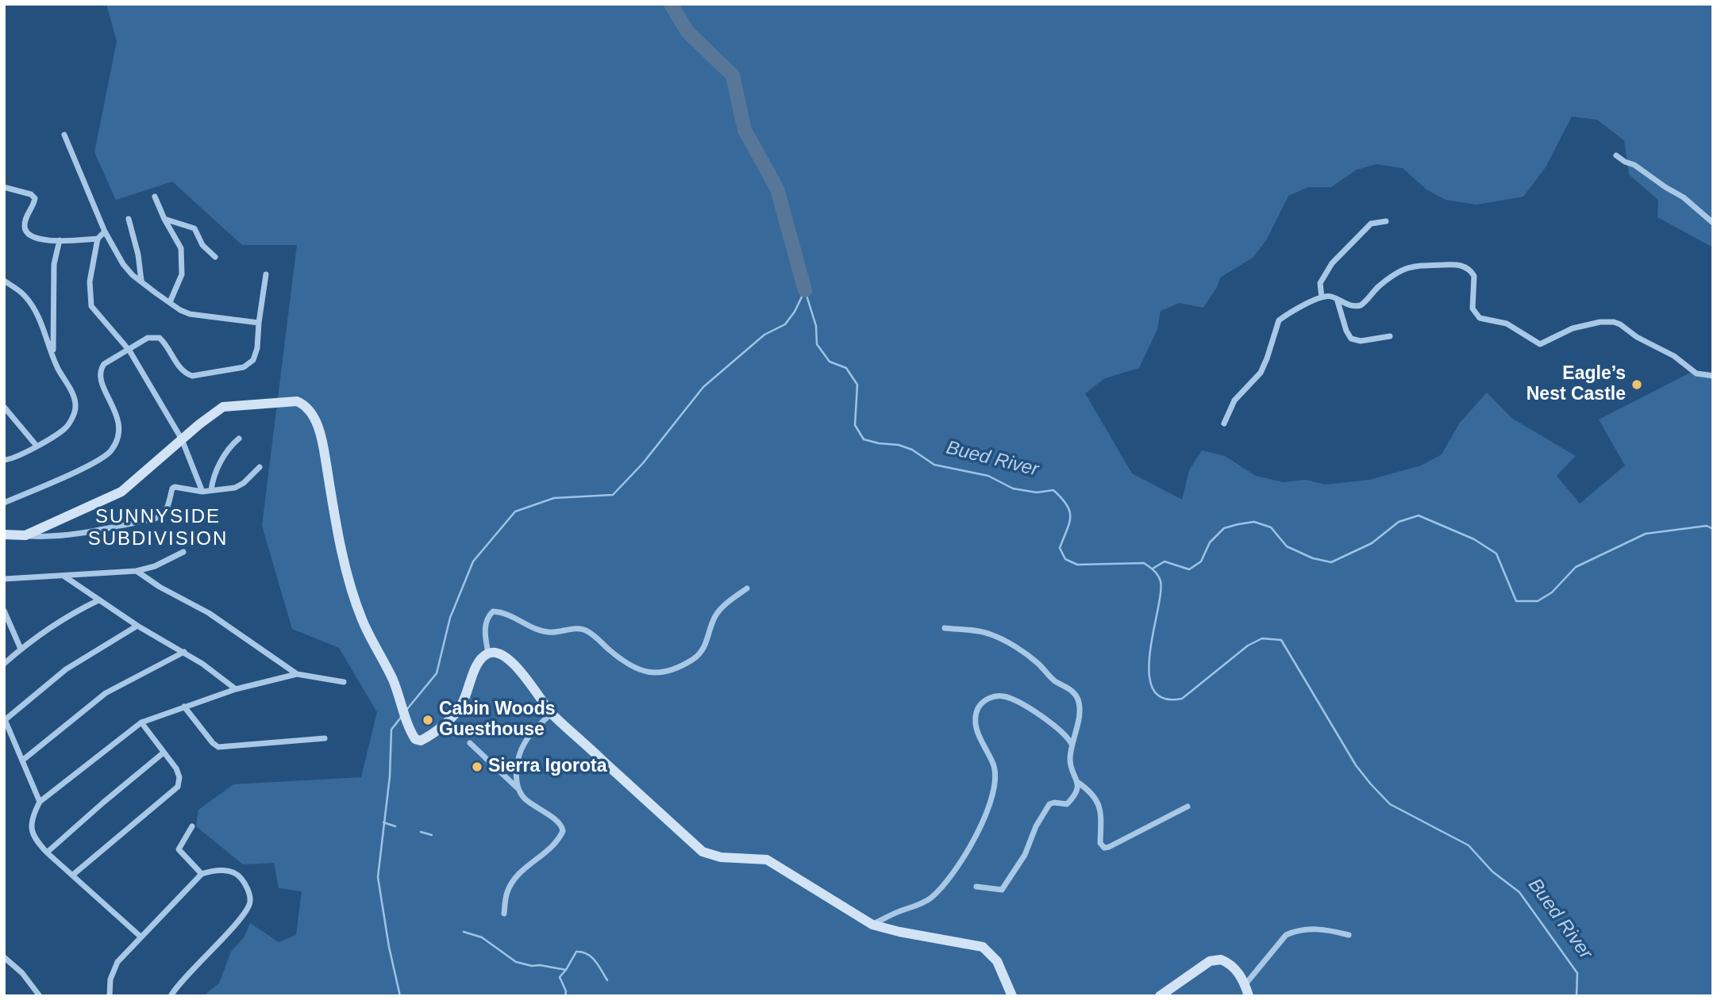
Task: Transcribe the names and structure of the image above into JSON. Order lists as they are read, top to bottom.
{
  "districts": ["SUNNYSIDE SUBDIVISION"],
  "water": ["Bued River"],
  "places": ["Eagle’s Nest Castle", "Cabin Woods Guesthouse", "Sierra Igorota"]
}
